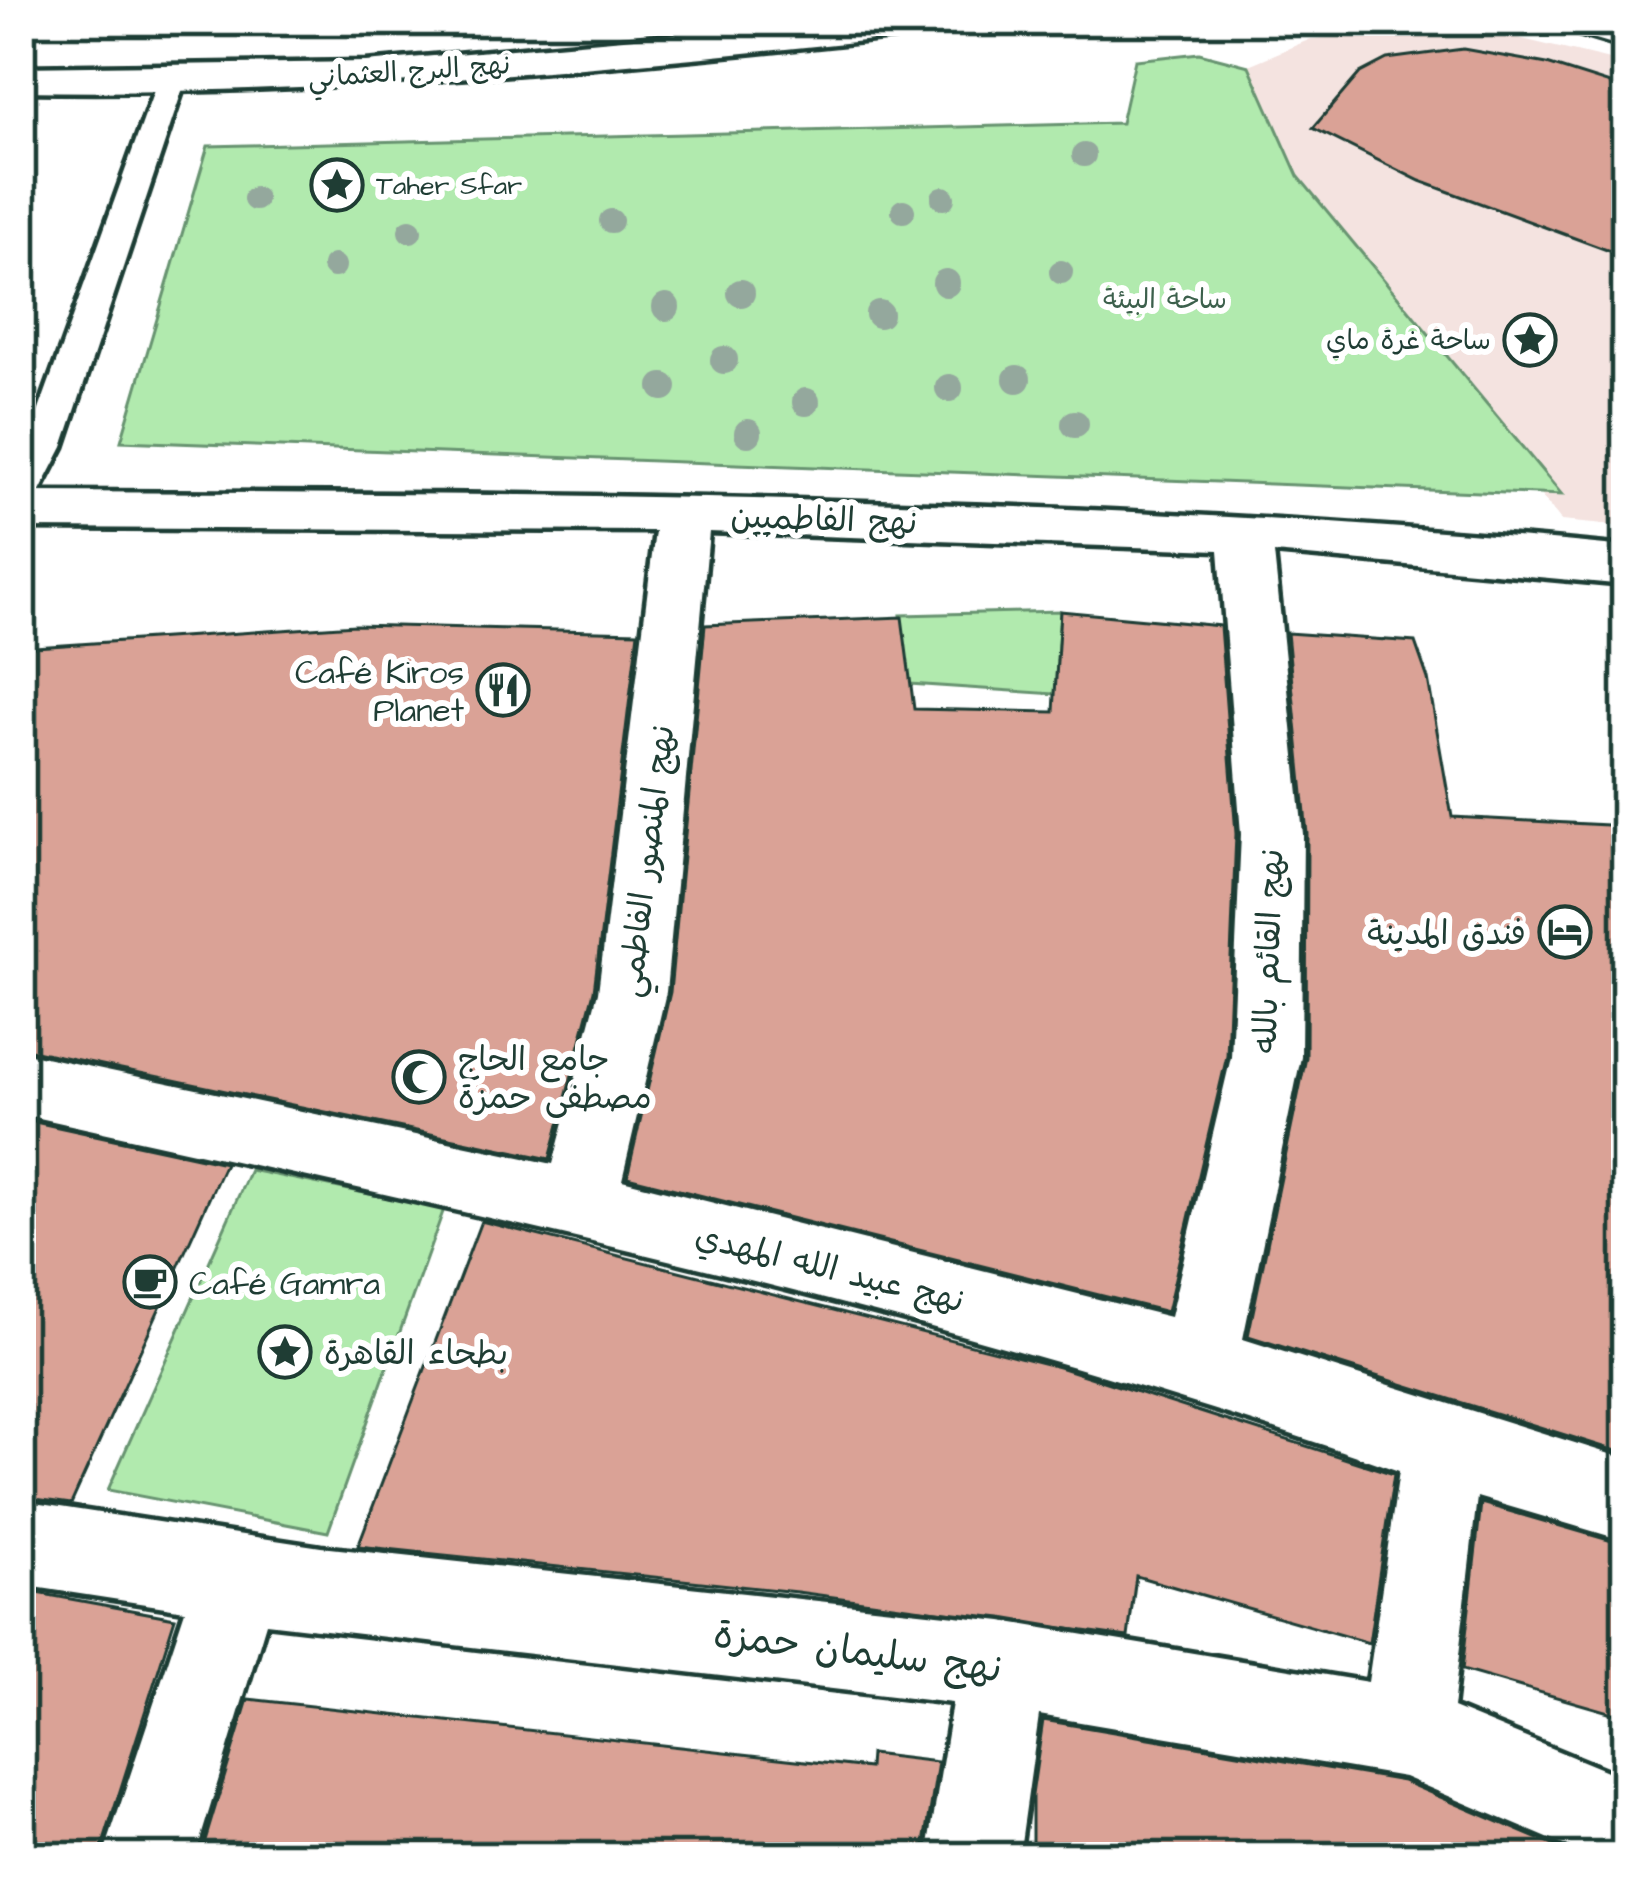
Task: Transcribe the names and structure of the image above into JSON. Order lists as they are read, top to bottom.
{
  "streets": {
    "street": [
      "نهج البرج العثماني",
      "نهج الفاطميين",
      "نهج المنصور الفاطمي",
      "نهج القائم بالله",
      "نهج عبيد الله المهدي",
      "نهج سليمان حمزة"
    ]
  },
  "crossings": [
    ["نهج الفاطميين", "نهج المنصور الفاطمي"],
    ["نهج الفاطميين", "نهج القائم بالله"],
    ["نهج المنصور الفاطمي", "نهج عبيد الله المهدي"],
    ["نهج القائم بالله", "نهج عبيد الله المهدي"]
  ],
  "parks": ["ساحة البيئة"],
  "places": {
    "place": ["Taher Sfar", "ساحة غرة ماي", "بطحاء القاهرة"],
    "restaurant": ["Café Kiros Planet"],
    "hotel": ["فندق المدينة"],
    "mosque": ["جامع الحاج مصطفى حمزة"],
    "cafe": ["Café Gamra"]
  }
}
